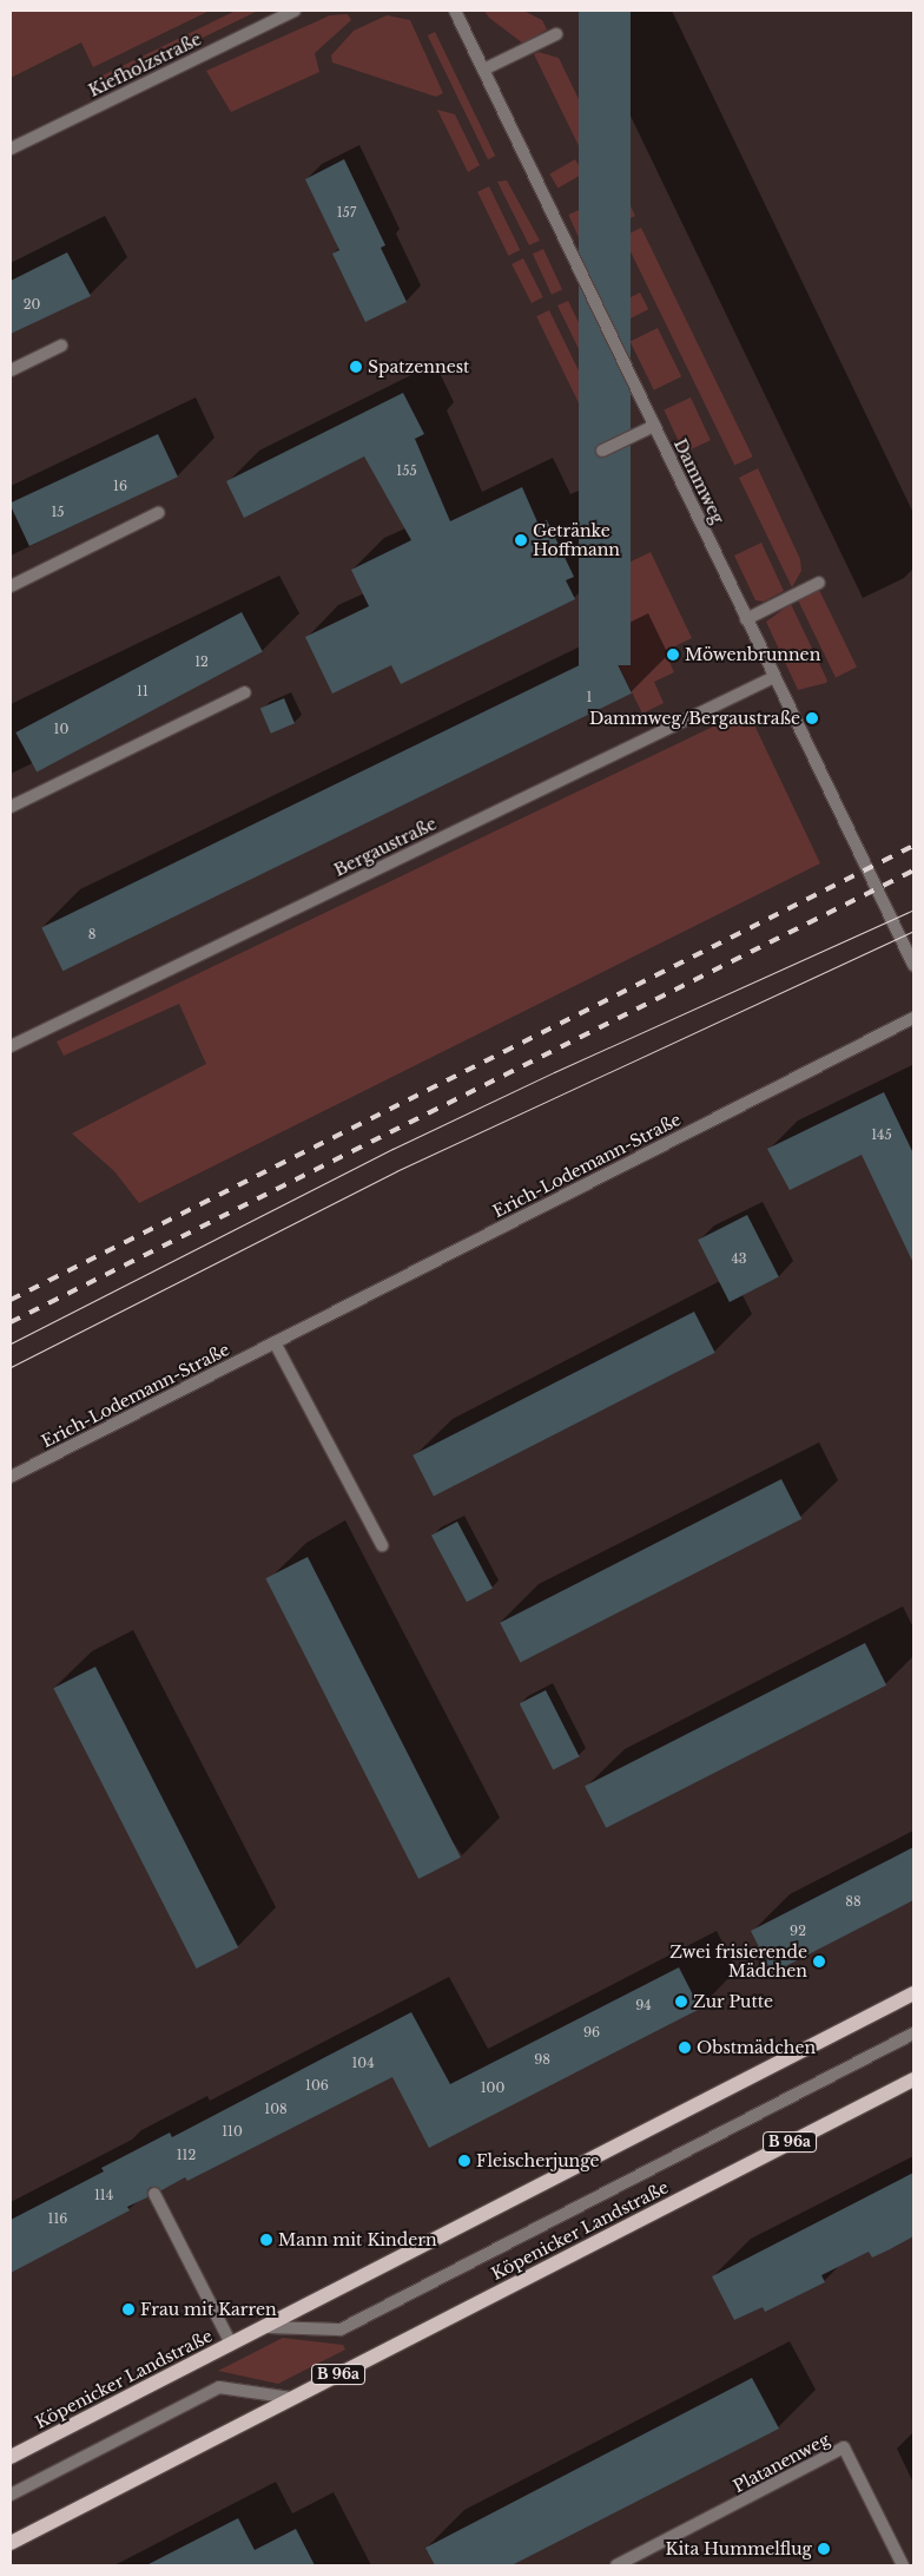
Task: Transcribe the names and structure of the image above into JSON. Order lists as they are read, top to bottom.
{
  "streets": {
    "main road": ["B 96a", "Köpenicker Landstraße"],
    "street": [
      "Kiefholzstraße",
      "Dammweg",
      "Bergaustraße",
      "Erich-Lodemann-Straße",
      "Platanenweg"
    ]
  },
  "crossings": [
    ["Dammweg", "Bergaustraße"]
  ],
  "places": [
    "Spatzennest",
    "Getränke Hoffmann",
    "Möwenbrunnen",
    "Dammweg/Bergaustraße",
    "Zwei frisierende Mädchen",
    "Zur Putte",
    "Obstmädchen",
    "Fleischerjunge",
    "Mann mit Kindern",
    "Frau mit Karren",
    "Kita Hummelflug"
  ],
  "house_numbers": [
    "157",
    "20",
    "155",
    "16",
    "15",
    "12",
    "11",
    "1",
    "10",
    "8",
    "145",
    "43",
    "88",
    "92",
    "94",
    "96",
    "98",
    "104",
    "106",
    "100",
    "108",
    "110",
    "112",
    "114",
    "116"
  ]
}
